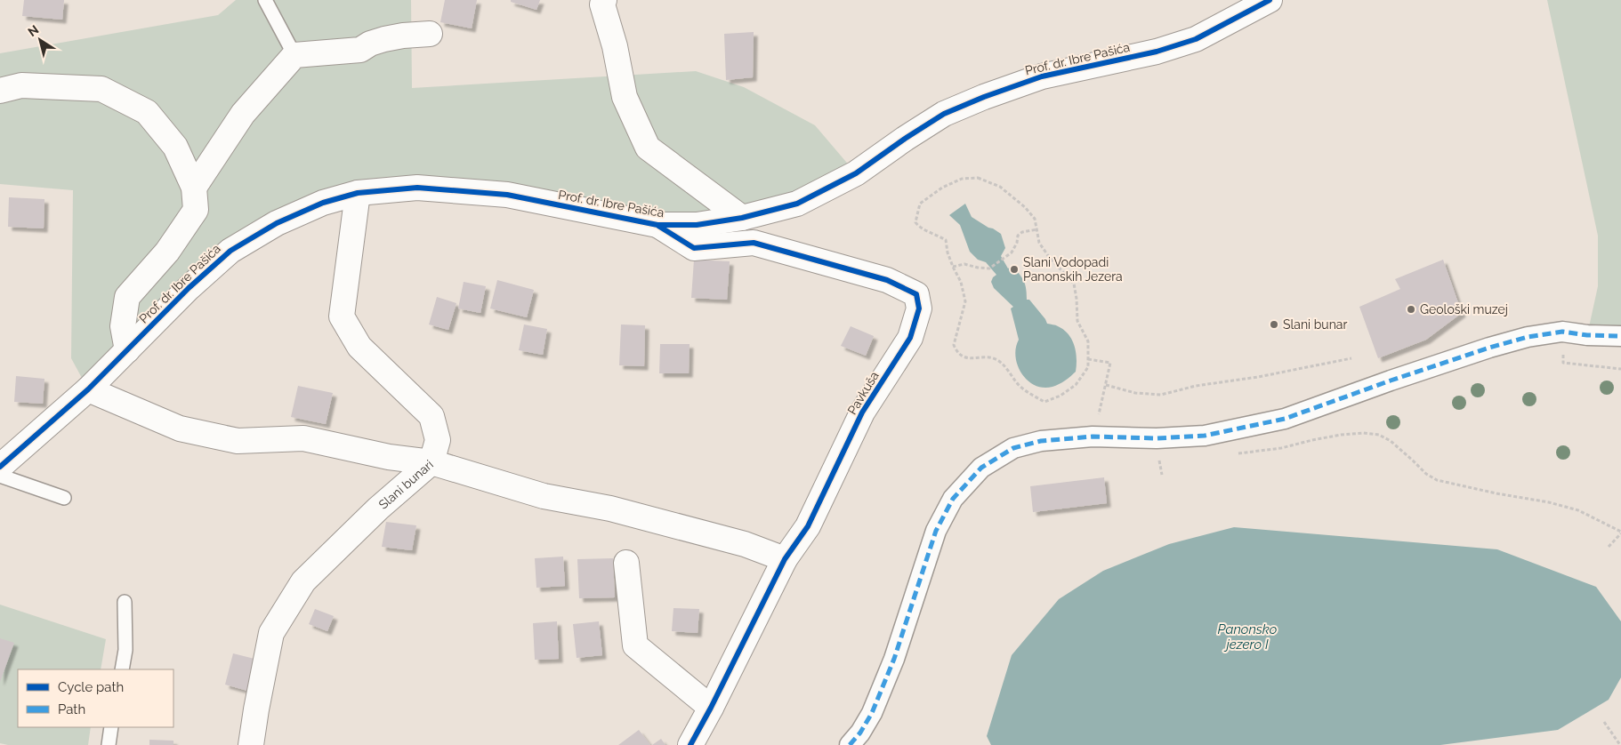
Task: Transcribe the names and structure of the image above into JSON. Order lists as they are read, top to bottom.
{
  "streets": {
    "street": ["Prof. dr. Ibre Pašića", "Pavkuša", "Slani bunari"]
  },
  "crossings": [
    ["Prof. dr. Ibre Pašića", "Pavkuša"],
    ["Prof. dr. Ibre Pašića", "Slani bunari"]
  ],
  "water": ["Panonsko jezero I"],
  "places": ["Slani Vodopadi Panonskih Jezera", "Geološki muzej", "Slani bunar"],
  "legend": ["Cycle path", "Path"],
  "north": "top left"
}
